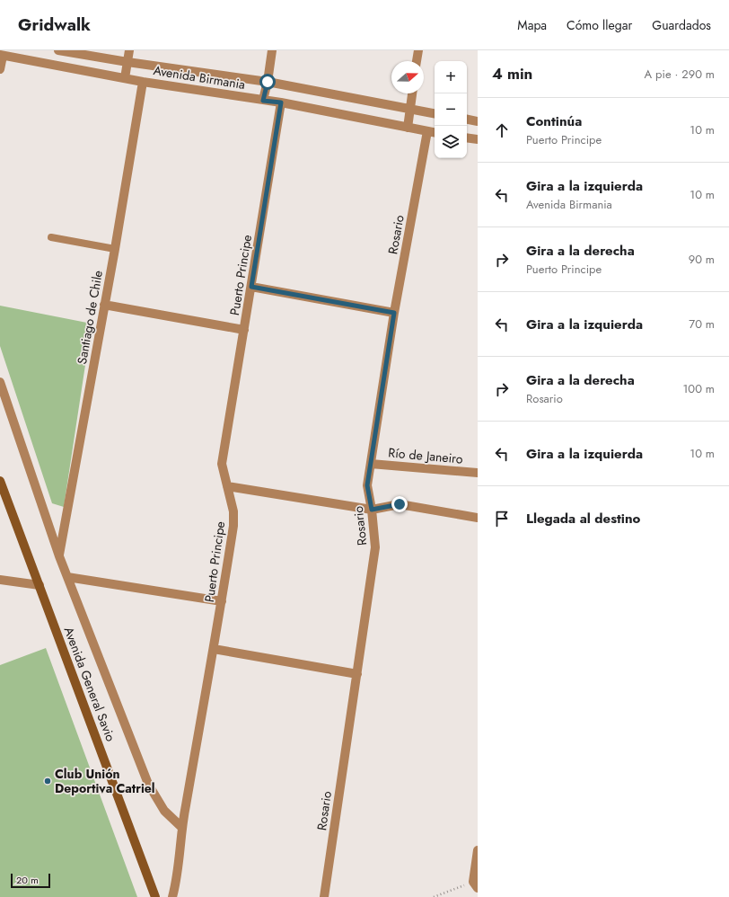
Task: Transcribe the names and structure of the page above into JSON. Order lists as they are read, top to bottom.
{
  "streets": {
    "street": [
      "Avenida Birmania",
      "Rosario",
      "Puerto Principe",
      "Santiago de Chile",
      "Río de Janeiro",
      "Avenida General Savio"
    ]
  },
  "crossings": [
    ["Avenida Birmania", "Rosario"],
    ["Avenida Birmania", "Puerto Principe"],
    ["Avenida Birmania", "Santiago de Chile"],
    ["Rosario", "Río de Janeiro"]
  ],
  "places": ["Club Unión Deportiva Catriel"],
  "scale_bar": "20 m",
  "north": "right",
  "page": {
    "header": "Gridwalk",
    "nav": ["Mapa", "Cómo llegar", "Guardados"],
    "heading": ["4 min", "A pie · 290 m"],
    "map_buttons": ["+", "−"],
    "list": [
      ["Continúa", "Puerto Principe", "10 m"],
      ["Gira a la izquierda", "Avenida Birmania", "10 m"],
      ["Gira a la derecha", "Puerto Principe", "90 m"],
      ["Gira a la izquierda", "70 m"],
      ["Gira a la derecha", "Rosario", "100 m"],
      ["Gira a la izquierda", "10 m"],
      "Llegada al destino"
    ],
    "scale": "20 m"
  }
}
